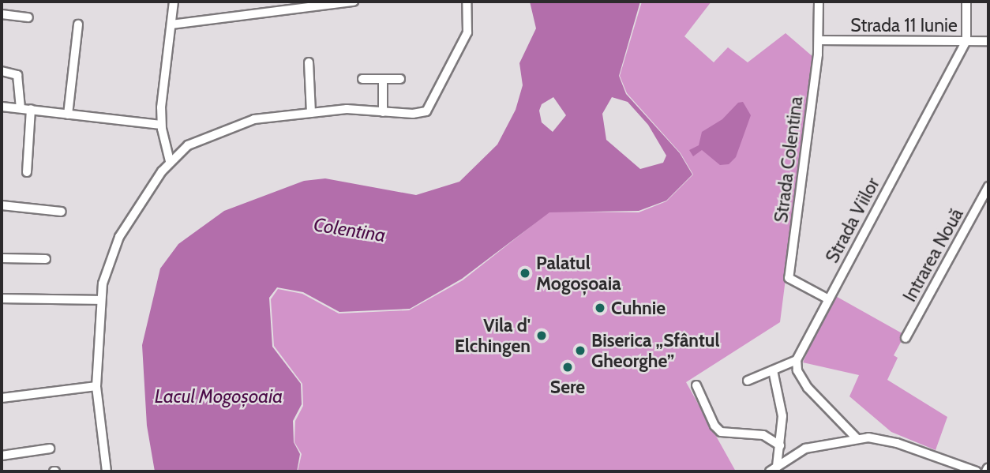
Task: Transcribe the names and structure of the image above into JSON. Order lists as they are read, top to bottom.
{
  "streets": {
    "street": [
      "Strada 11 Iunie",
      "Strada Colentina",
      "Strada Viilor",
      "Intrarea Nouă"
    ]
  },
  "crossings": [
    ["Strada 11 Iunie", "Strada Colentina"],
    ["Strada 11 Iunie", "Strada Viilor"],
    ["Strada Colentina", "Strada Viilor"]
  ],
  "water": ["Colentina", "Lacul Mogoșoaia"],
  "places": [
    "Palatul Mogoșoaia",
    "Cuhnie",
    "Vila d' Elchingen",
    "Biserica „Sfântul Gheorghe”",
    "Sere"
  ]
}
